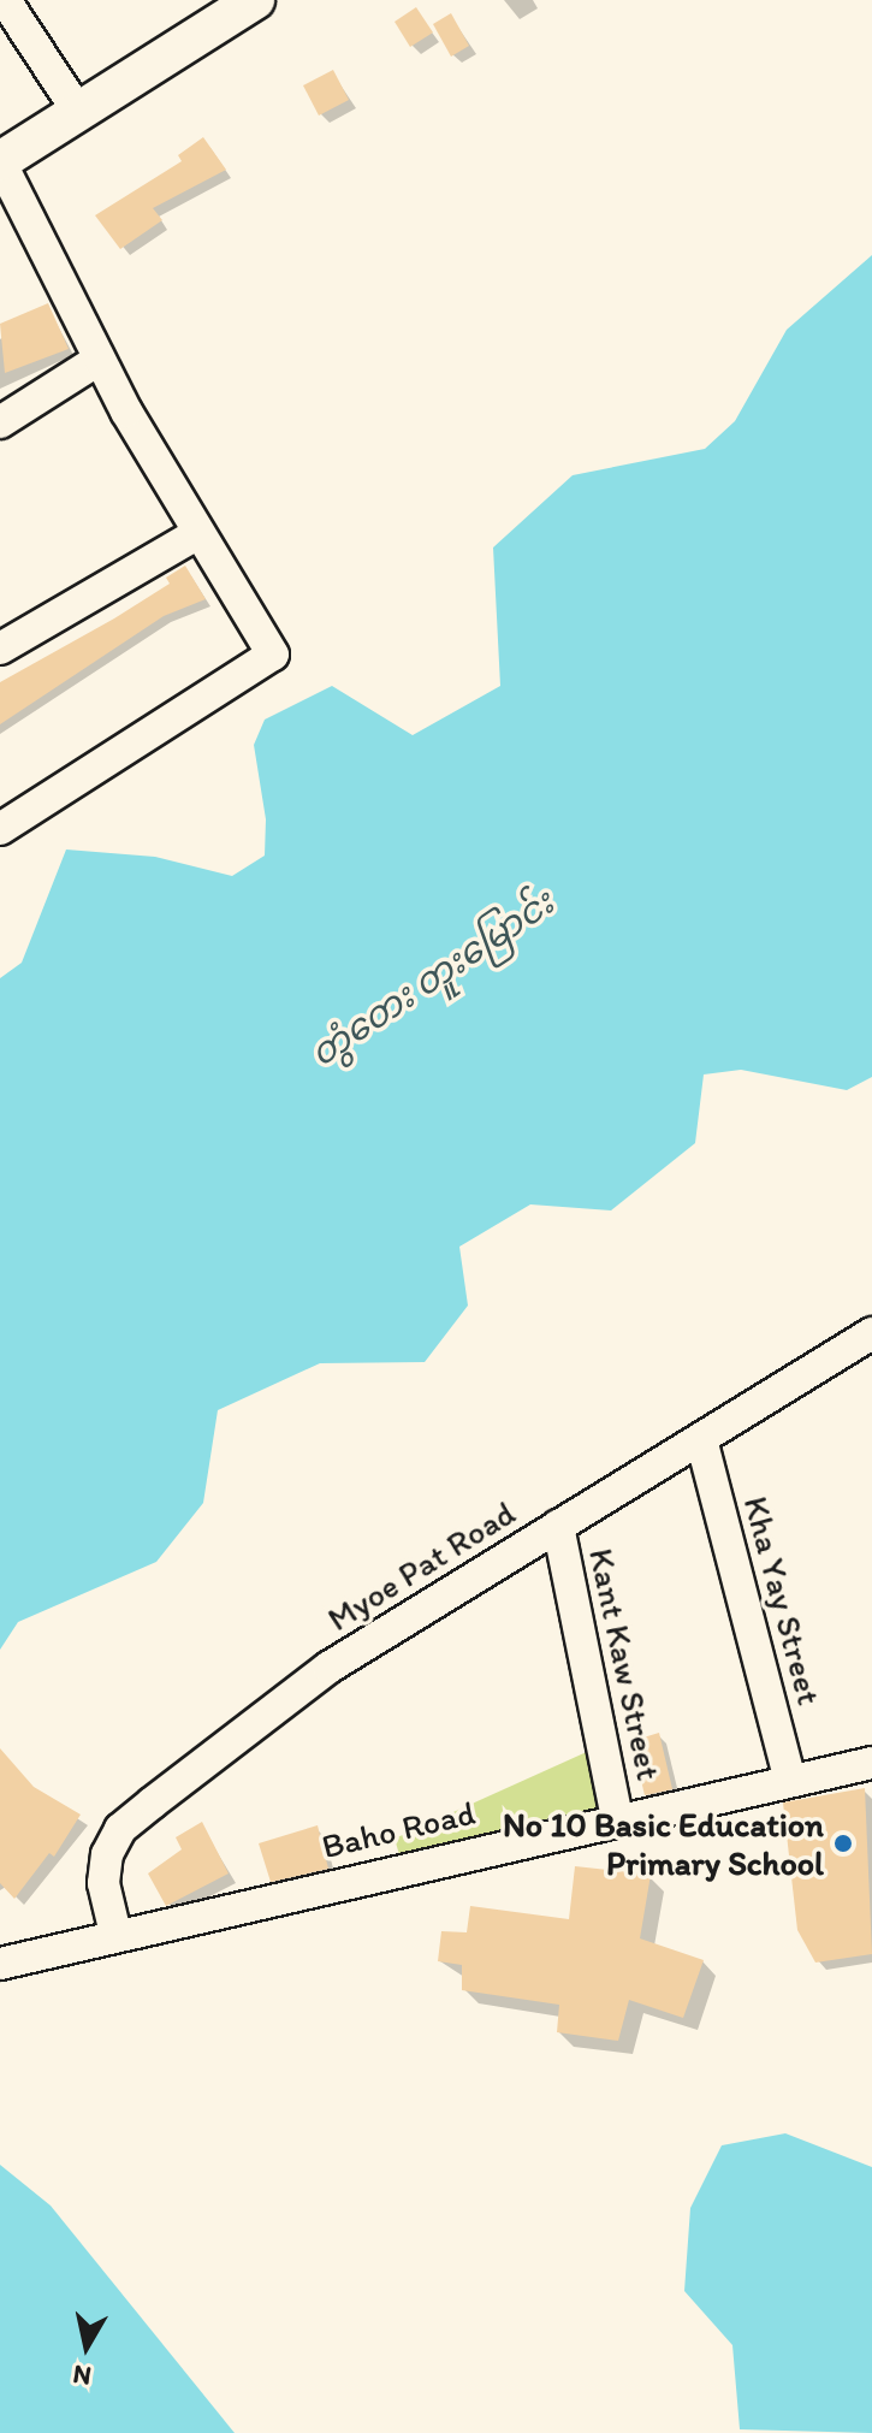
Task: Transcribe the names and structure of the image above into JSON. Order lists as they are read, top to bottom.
{
  "streets": {
    "street": [
      "Myoe Pat Road",
      "Kha Yay Street",
      "Kant Kaw Street",
      "Baho Road"
    ]
  },
  "crossings": [
    ["Myoe Pat Road", "Kha Yay Street"],
    ["Myoe Pat Road", "Kant Kaw Street"],
    ["Myoe Pat Road", "Baho Road"],
    ["Kha Yay Street", "Baho Road"],
    ["Kant Kaw Street", "Baho Road"]
  ],
  "water": ["တွံတေး တူးမြောင်း"],
  "places": ["No 10 Basic Education Primary School"],
  "north": "bottom"
}
